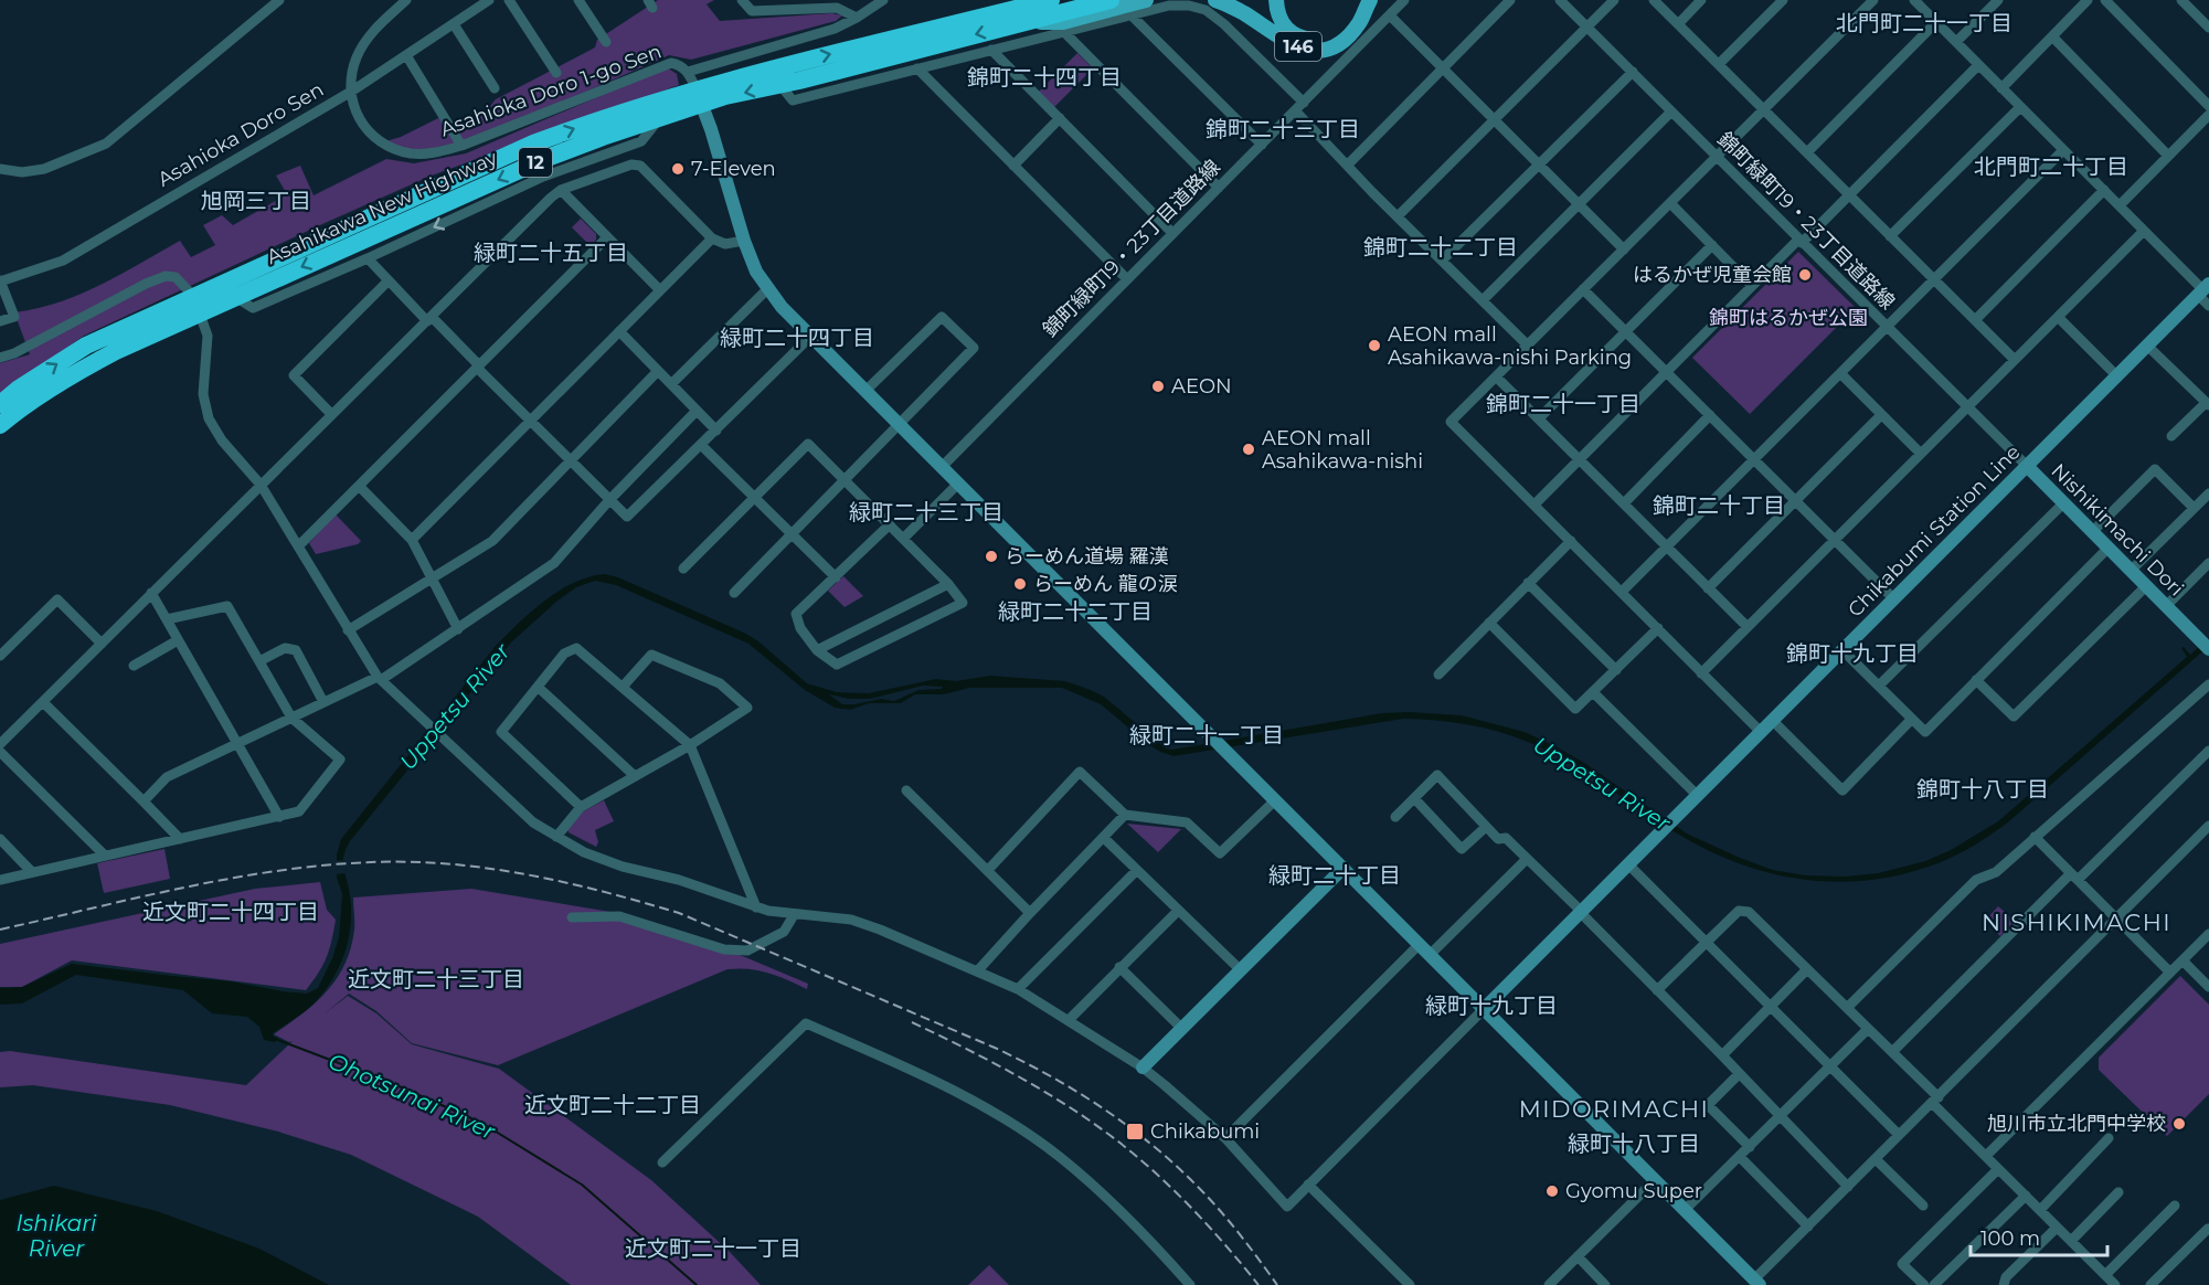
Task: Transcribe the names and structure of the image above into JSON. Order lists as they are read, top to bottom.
{
  "streets": {
    "highway": ["12", "Asahikawa New Highway"],
    "main road": ["146", "Nishikimachi Dori", "Chikabumi Station Line"],
    "street": ["Asahioka Doro 1-go Sen", "Asahioka Doro Sen", "錦町緑町19・23丁目道路線"]
  },
  "crossings": [
    ["Asahioka Doro 1-go Sen", "Asahioka Doro Sen"],
    ["Asahioka Doro 1-go Sen", "Asahikawa New Highway"],
    ["錦町緑町19・23丁目道路線", "Nishikimachi Dori"],
    ["錦町緑町19・23丁目道路線", "Chikabumi Station Line"],
    ["Nishikimachi Dori", "Chikabumi Station Line"]
  ],
  "districts": [
    "北門町二十一丁目",
    "錦町二十四丁目",
    "錦町二十三丁目",
    "北門町二十丁目",
    "旭岡三丁目",
    "錦町二十二丁目",
    "緑町二十五丁目",
    "緑町二十四丁目",
    "錦町二十一丁目",
    "錦町二十丁目",
    "緑町二十三丁目",
    "緑町二十二丁目",
    "錦町十九丁目",
    "緑町二十一丁目",
    "錦町十八丁目",
    "緑町二十丁目",
    "近文町二十四丁目",
    "NISHIKIMACHI",
    "近文町二十三丁目",
    "緑町十九丁目",
    "近文町二十二丁目",
    "MIDORIMACHI",
    "緑町十八丁目",
    "近文町二十一丁目"
  ],
  "water": ["Uppetsu River", "Ohotsunai River", "Ishikari River"],
  "parks": ["錦町はるかぜ公園"],
  "places": {
    "other": [
      "7-Eleven",
      "はるかぜ児童会館",
      "AEON mall Asahikawa-nishi Parking",
      "AEON",
      "AEON mall Asahikawa-nishi",
      "らーめん道場 羅漢",
      "らーめん 龍の涙",
      "旭川市立北門中学校",
      "Gyomu Super"
    ],
    "transit": ["Chikabumi"]
  },
  "scale_bar": "100 m"
}
